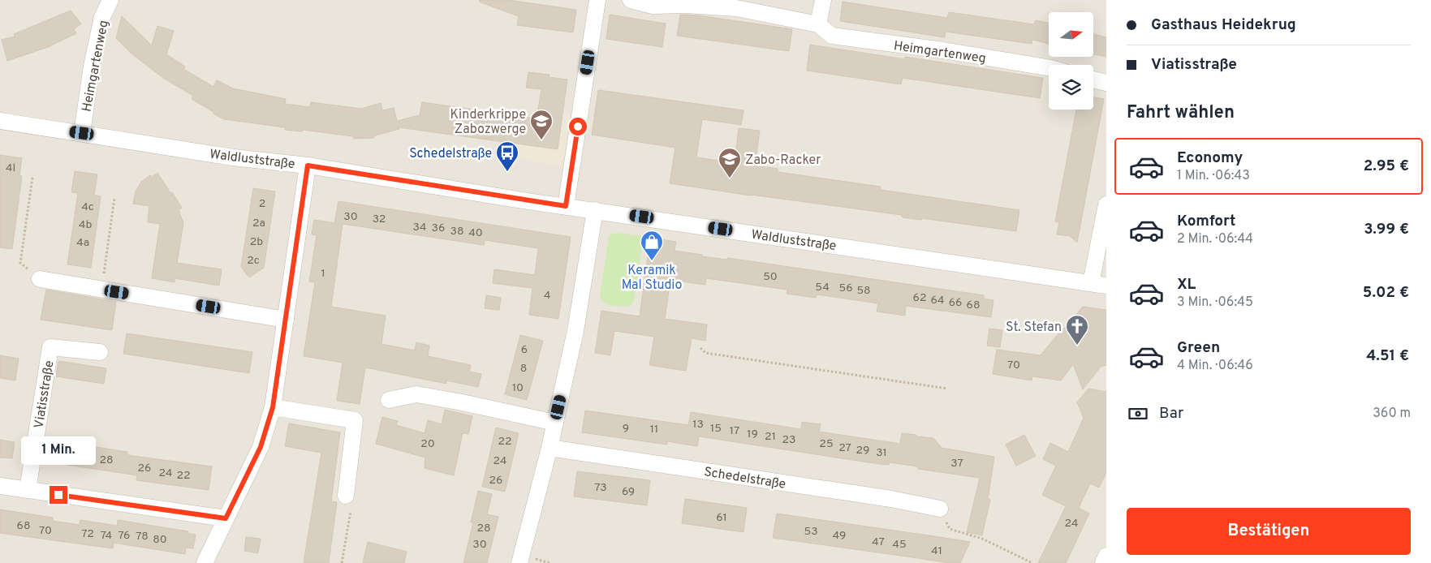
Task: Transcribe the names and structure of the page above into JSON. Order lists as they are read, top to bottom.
{
  "streets": {
    "street": [
      "Heimgartenweg",
      "Waldluststraße",
      "Viatisstraße",
      "Schedelstraße"
    ]
  },
  "crossings": [
    ["Heimgartenweg", "Waldluststraße"]
  ],
  "places": {
    "school or university": ["Kinderkrippe Zabozwerge", "Zabo-Racker"],
    "bus stop": ["Schedelstraße"],
    "shop": ["Keramik Mal Studio"],
    "church": ["St. Stefan"]
  },
  "house_numbers": [
    "4l",
    "2",
    "4c",
    "30",
    "32",
    "2a",
    "4b",
    "34",
    "36",
    "38",
    "40",
    "2b",
    "4a",
    "2c",
    "1",
    "50",
    "54",
    "56",
    "58",
    "4",
    "62",
    "64",
    "66",
    "68",
    "6",
    "70",
    "8",
    "10",
    "13",
    "9",
    "15",
    "11",
    "17",
    "19",
    "21",
    "23",
    "22",
    "20",
    "25",
    "27",
    "29",
    "31",
    "28",
    "24",
    "37",
    "26",
    "24",
    "22",
    "26",
    "73",
    "69",
    "61",
    "24",
    "68",
    "28",
    "70",
    "53",
    "72",
    "74",
    "76",
    "49",
    "78",
    "80",
    "47",
    "30",
    "45",
    "41"
  ],
  "north": "right",
  "page": {
    "banner": ["Gasthaus Heidekrug", "Viatisstraße"],
    "heading": "Fahrt wählen",
    "list": [
      {
        "name": "Economy",
        "note": "1 Min. · 06:43",
        "value": "2.95 €"
      },
      {
        "name": "Komfort",
        "note": "2 Min. · 06:44",
        "value": "3.99 €"
      },
      {
        "name": "XL",
        "note": "3 Min. · 06:45",
        "value": "5.02 €"
      },
      {
        "name": "Green",
        "note": "4 Min. · 06:46",
        "value": "4.51 €"
      }
    ],
    "pay": ["Bar", "360 m"],
    "bubble": "1 Min.",
    "buttons": "Bestätigen"
  }
}
